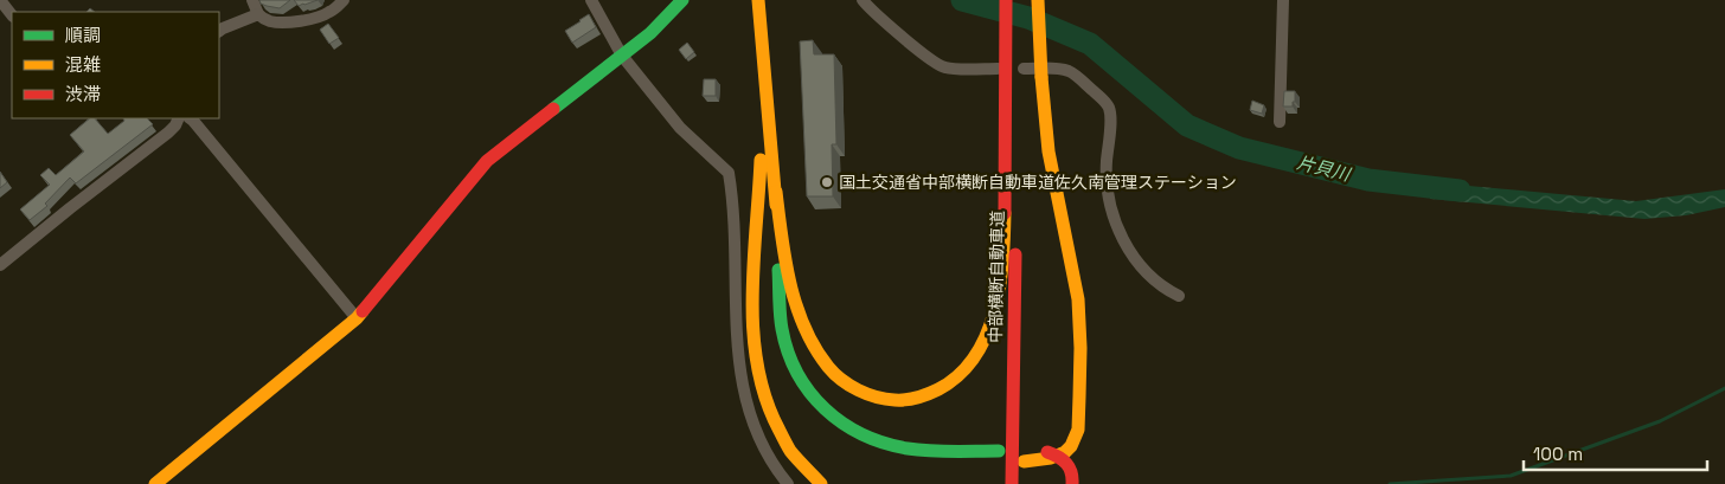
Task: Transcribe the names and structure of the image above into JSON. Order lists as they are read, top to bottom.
{
  "streets": {
    "main road": ["中部横断自動車道"]
  },
  "water": ["片貝川"],
  "places": ["国土交通省中部横断自動車道佐久南管理ステーション"],
  "legend": ["順調", "混雑", "渋滞"],
  "scale_bar": "100 m"
}
